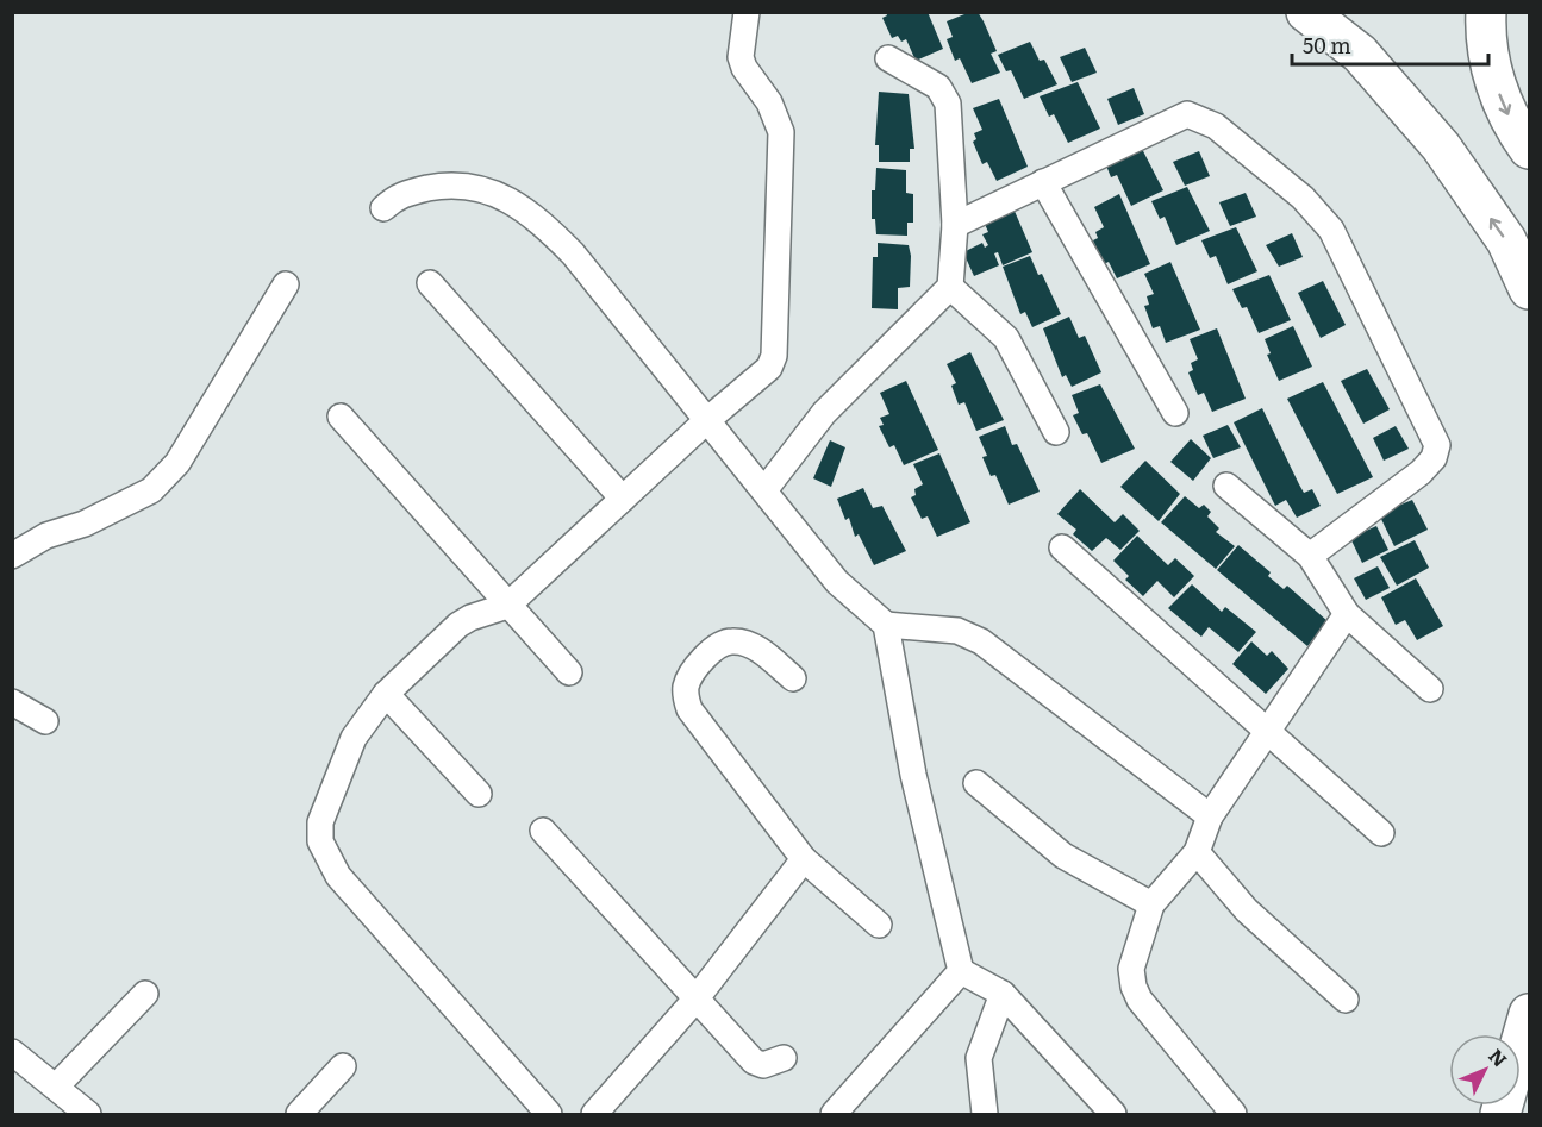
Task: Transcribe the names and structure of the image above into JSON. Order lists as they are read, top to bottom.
{
  "scale_bar": "50 m",
  "north": "top right"
}
